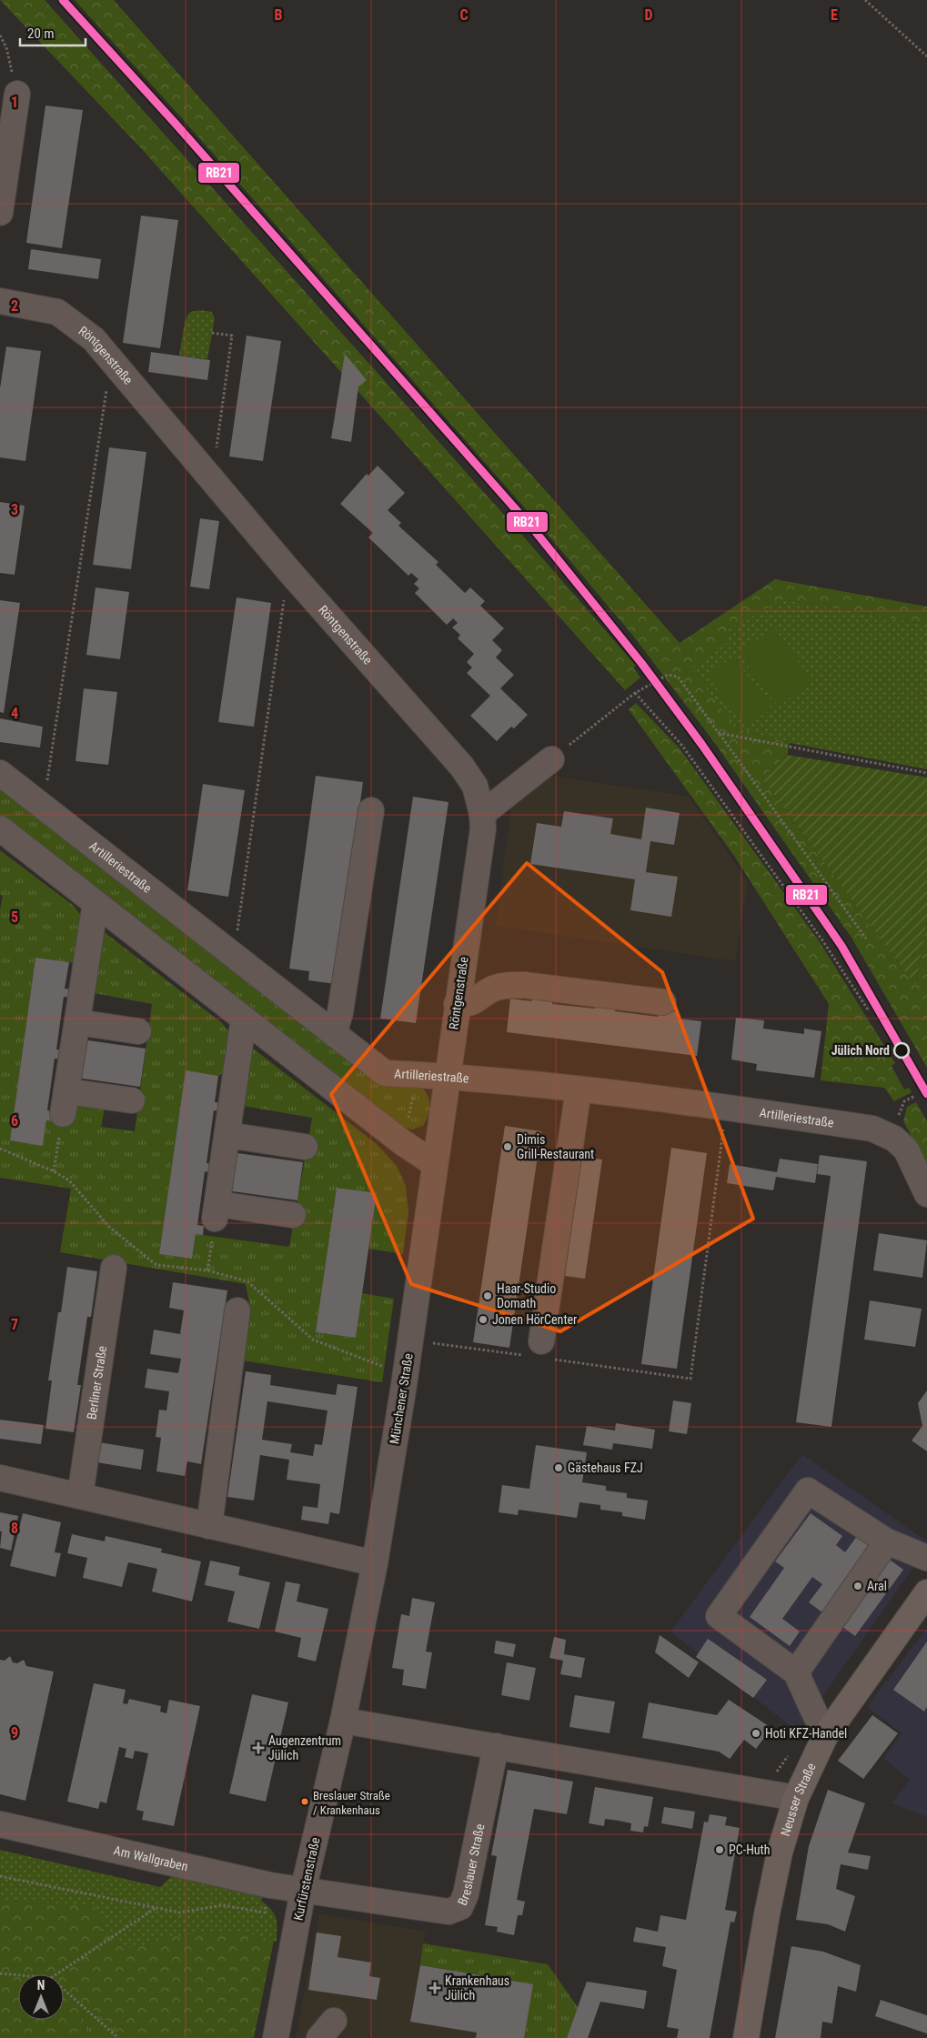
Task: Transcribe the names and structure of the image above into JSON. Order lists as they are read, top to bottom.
{
  "streets": {
    "main road": ["Neusser Straße"],
    "street": [
      "Röntgenstraße",
      "Artilleriestraße",
      "Berliner Straße",
      "Münchener Straße",
      "Am Wallgraben",
      "Breslauer Straße",
      "Kurfürstenstraße"
    ]
  },
  "crossings": [
    ["Röntgenstraße", "Artilleriestraße"],
    ["Röntgenstraße", "Münchener Straße"],
    ["Artilleriestraße", "Münchener Straße"],
    ["Münchener Straße", "Kurfürstenstraße"],
    ["Am Wallgraben", "Breslauer Straße"],
    ["Am Wallgraben", "Kurfürstenstraße"],
    ["Breslauer Straße", "Kurfürstenstraße"]
  ],
  "places": {
    "other": [
      "Jülich Nord",
      "Dimis Grill-Restaurant",
      "Haar-Studio Domath",
      "Jonen HörCenter",
      "Gästehaus FZJ",
      "Aral",
      "Hoti KFZ-Handel",
      "Breslauer Straße / Krankenhaus",
      "PC-Huth"
    ],
    "health": ["Augenzentrum Jülich", "Krankenhaus Jülich"]
  },
  "lines": ["transit line RB21"],
  "scale_bar": "20 m",
  "north": "top",
  "grid": {
    "columns": [
      "B",
      "C",
      "D",
      "E"
    ],
    "rows": [
      "1",
      "2",
      "3",
      "4",
      "5",
      "6",
      "7",
      "8",
      "9"
    ]
  }
}
